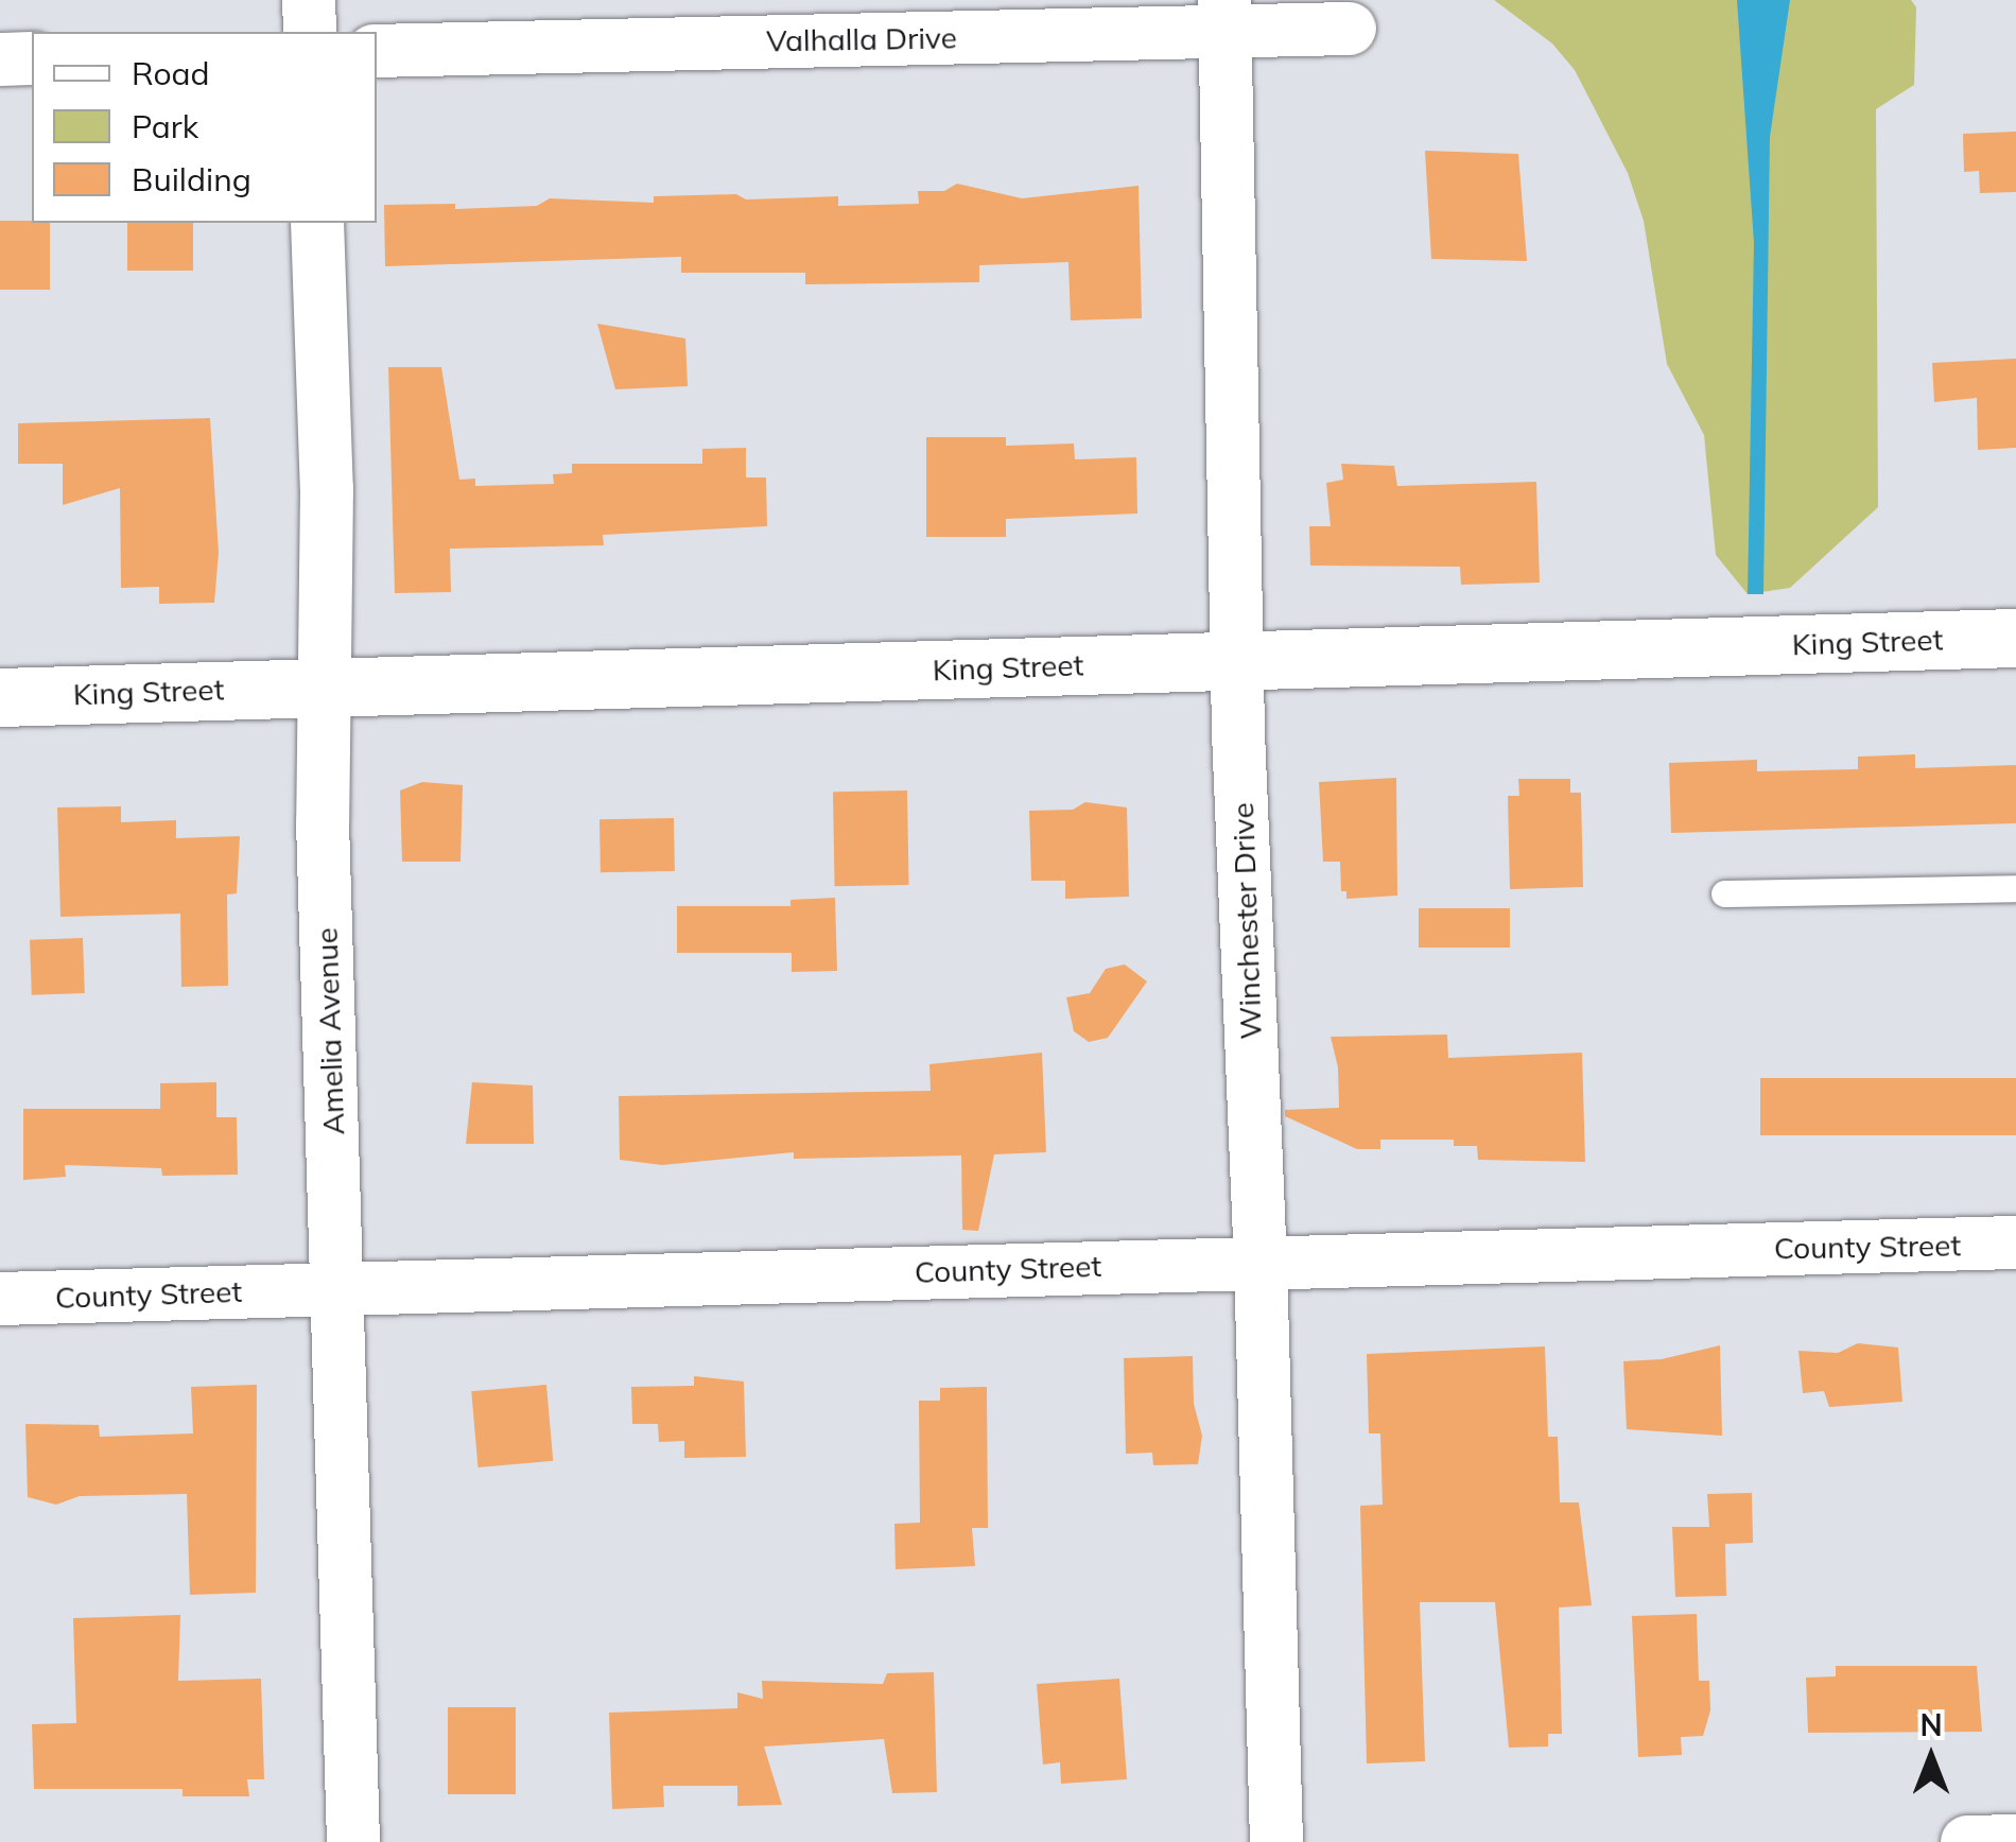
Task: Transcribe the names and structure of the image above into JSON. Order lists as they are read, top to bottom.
{
  "streets": {
    "street": [
      "Valhalla Drive",
      "King Street",
      "Winchester Drive",
      "Amelia Avenue",
      "County Street"
    ]
  },
  "crossings": [
    ["Valhalla Drive", "Winchester Drive"],
    ["King Street", "Winchester Drive"],
    ["King Street", "Amelia Avenue"],
    ["Winchester Drive", "County Street"],
    ["Amelia Avenue", "County Street"]
  ],
  "legend": ["Road", "Park", "Building"],
  "north": "top"
}
